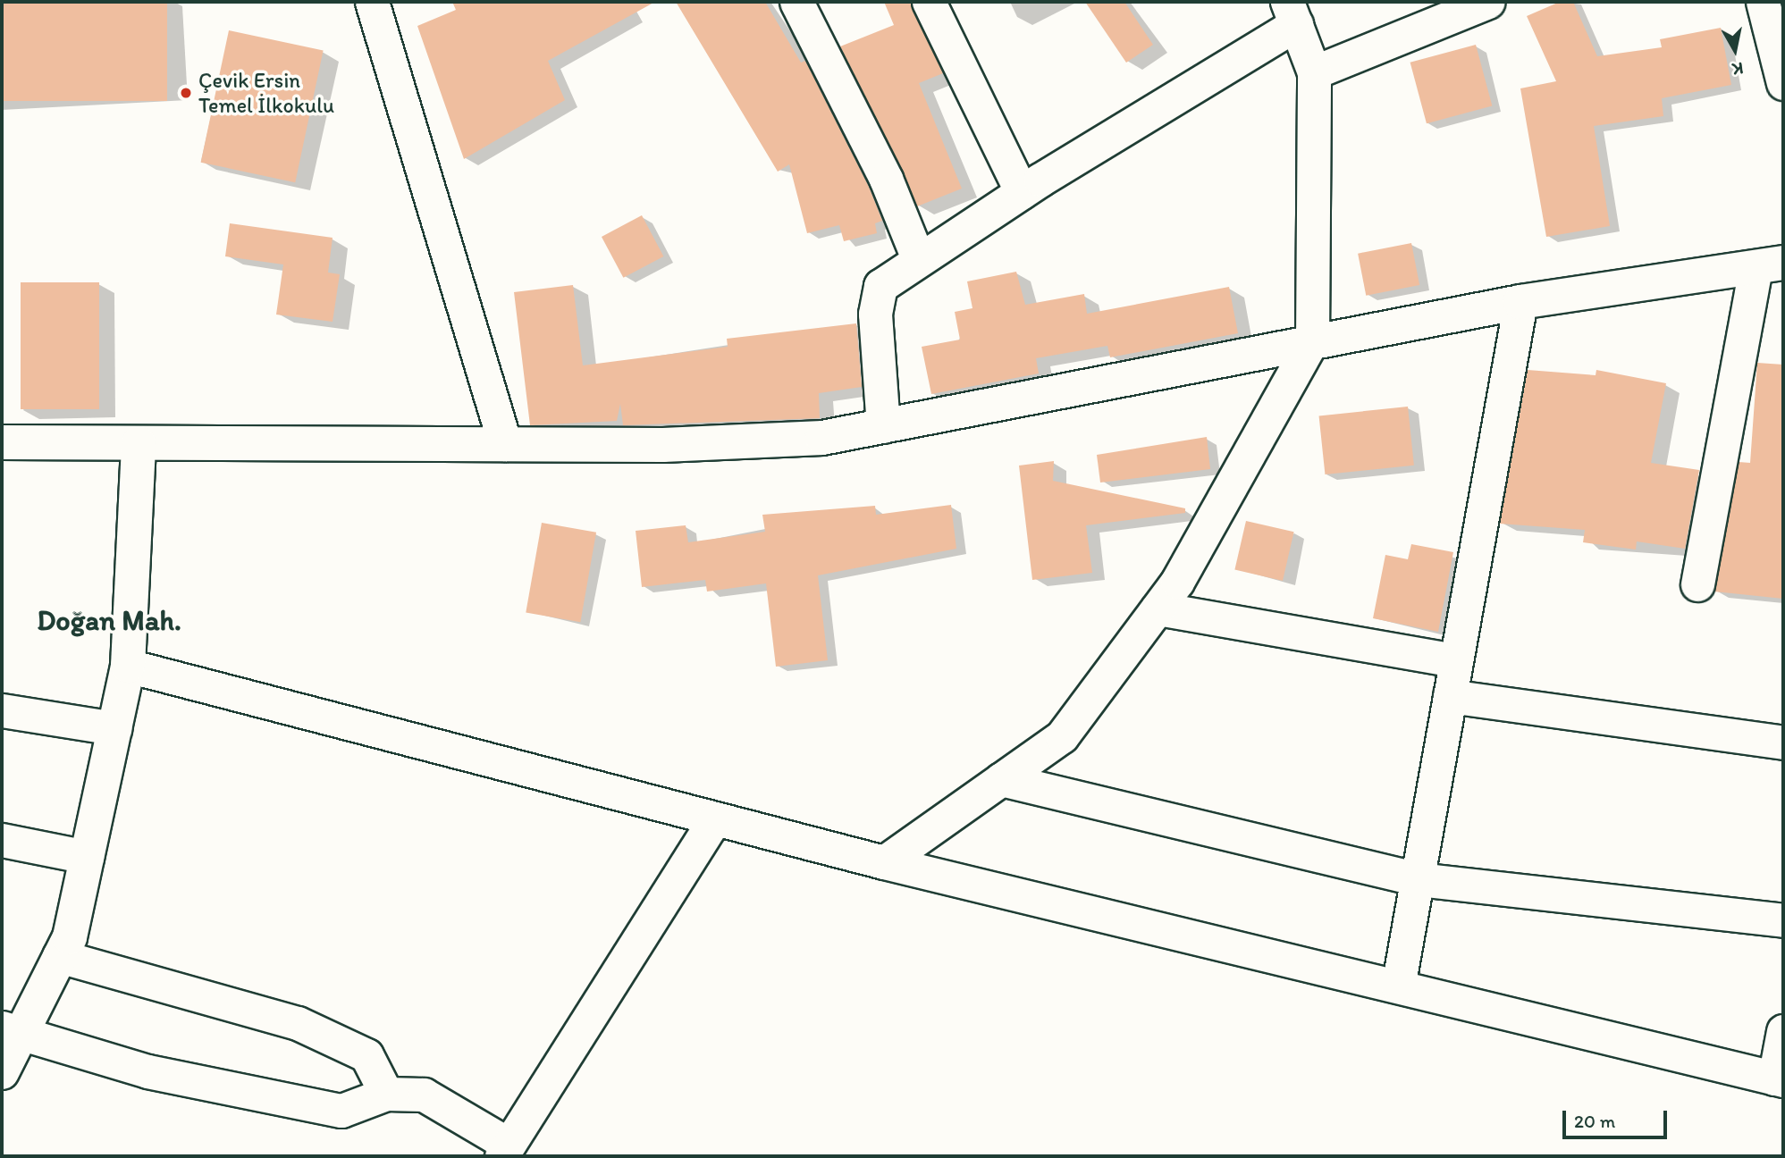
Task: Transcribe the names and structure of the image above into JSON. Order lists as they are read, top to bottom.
{
  "districts": ["Doğan Mah."],
  "places": ["Çevik Ersin Temel İlkokulu"],
  "scale_bar": "20 m",
  "north": "bottom"
}
